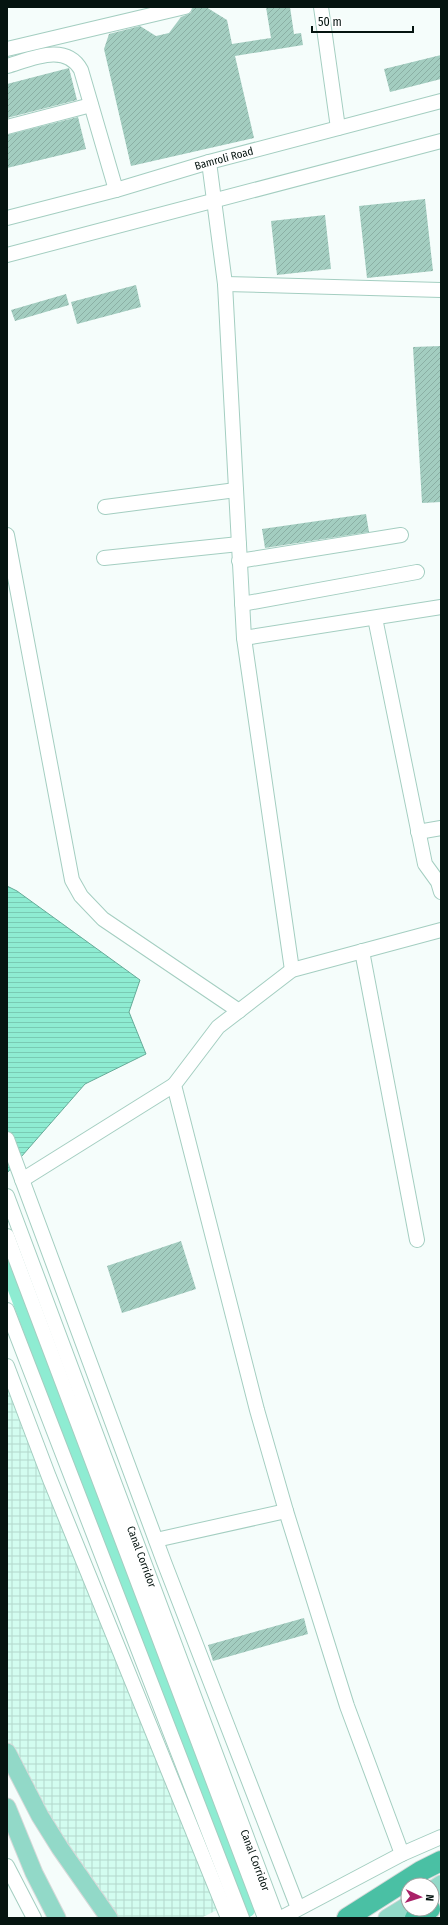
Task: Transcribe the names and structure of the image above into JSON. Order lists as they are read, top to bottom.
{
  "streets": {
    "street": ["Bamroli Road", "Canal Corridor"]
  },
  "scale_bar": "50 m",
  "north": "right"
}
